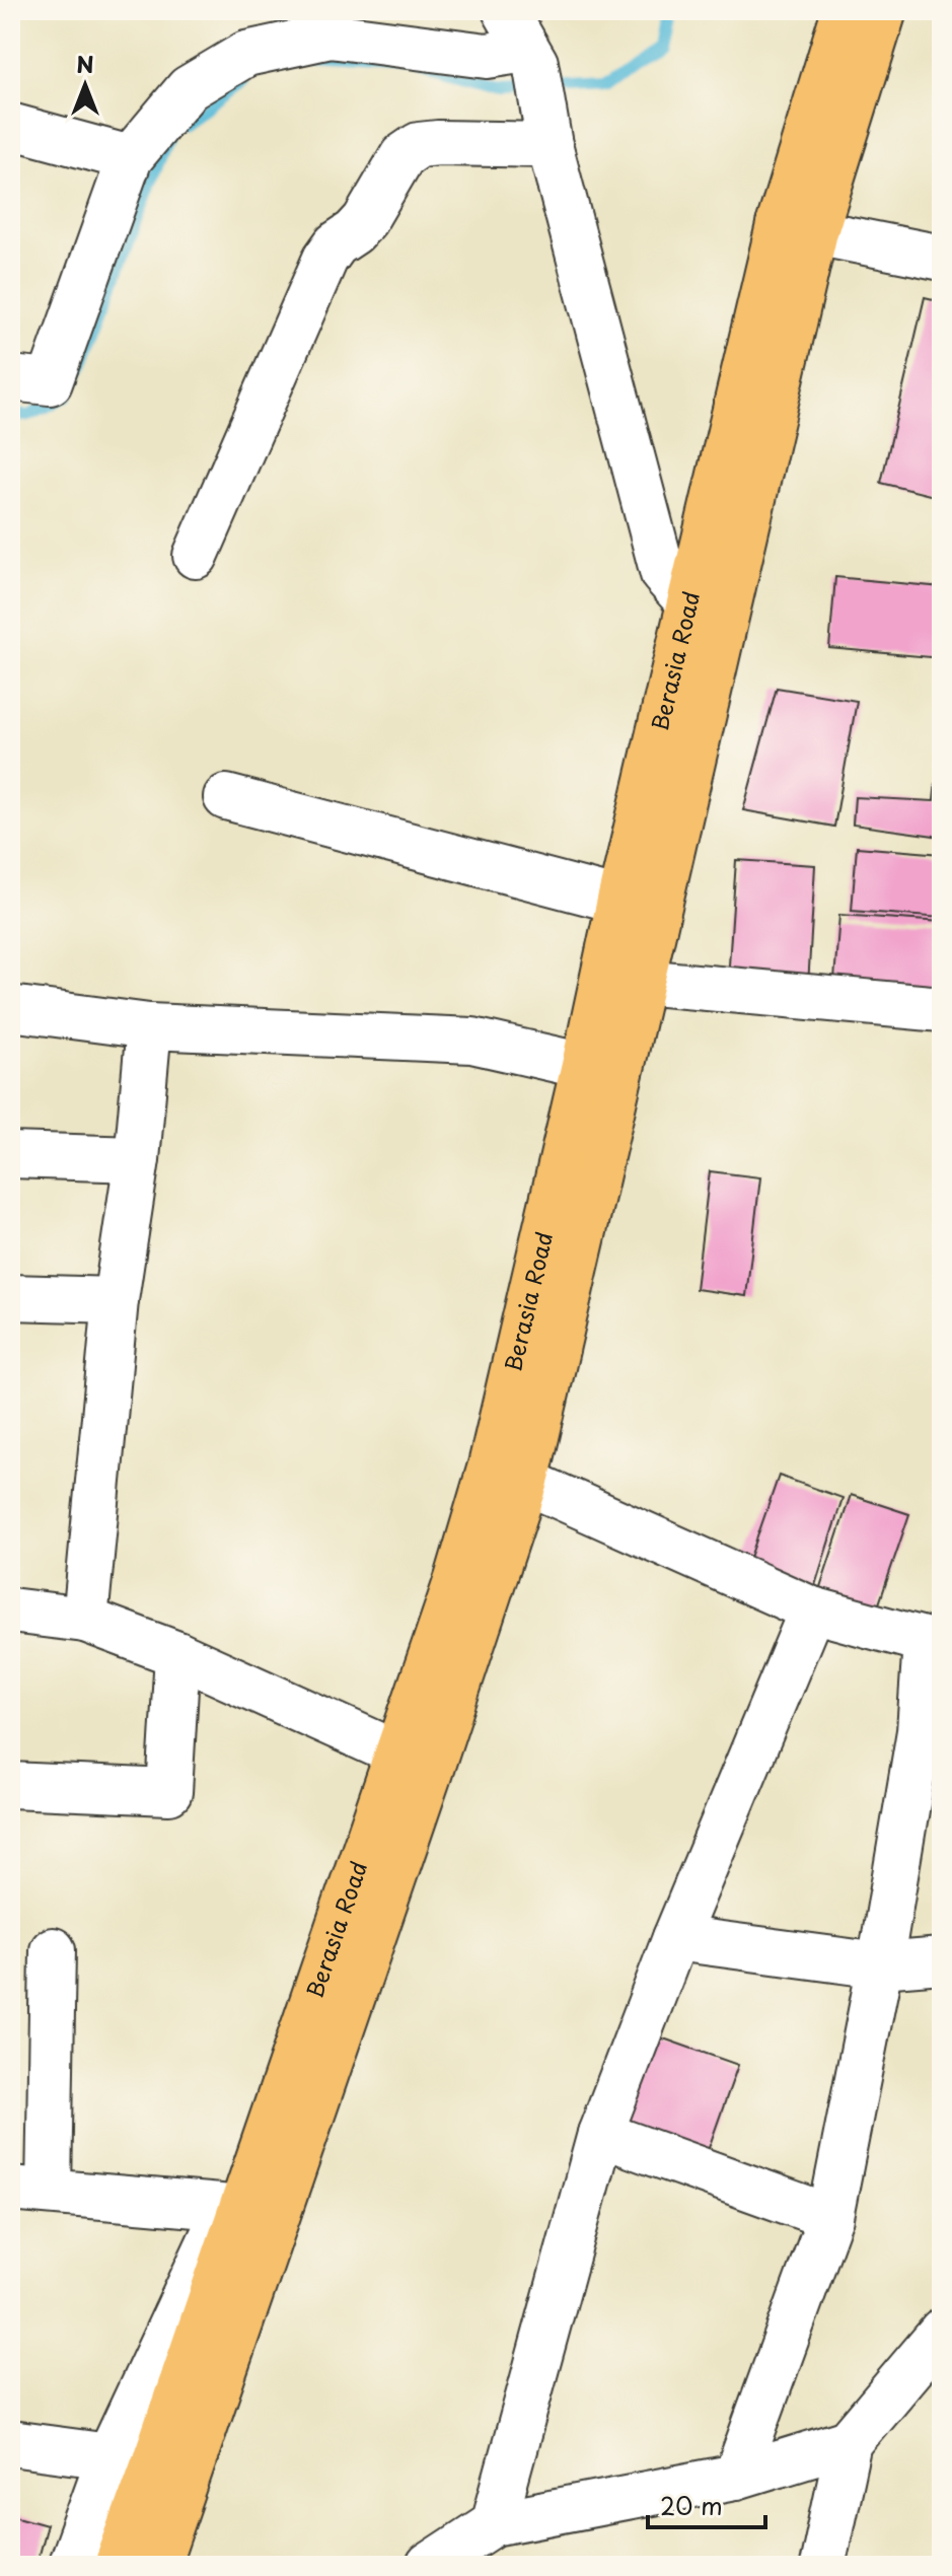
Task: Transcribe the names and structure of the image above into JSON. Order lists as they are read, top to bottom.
{
  "streets": {
    "main road": ["Berasia Road"]
  },
  "scale_bar": "20 m",
  "north": "top"
}
